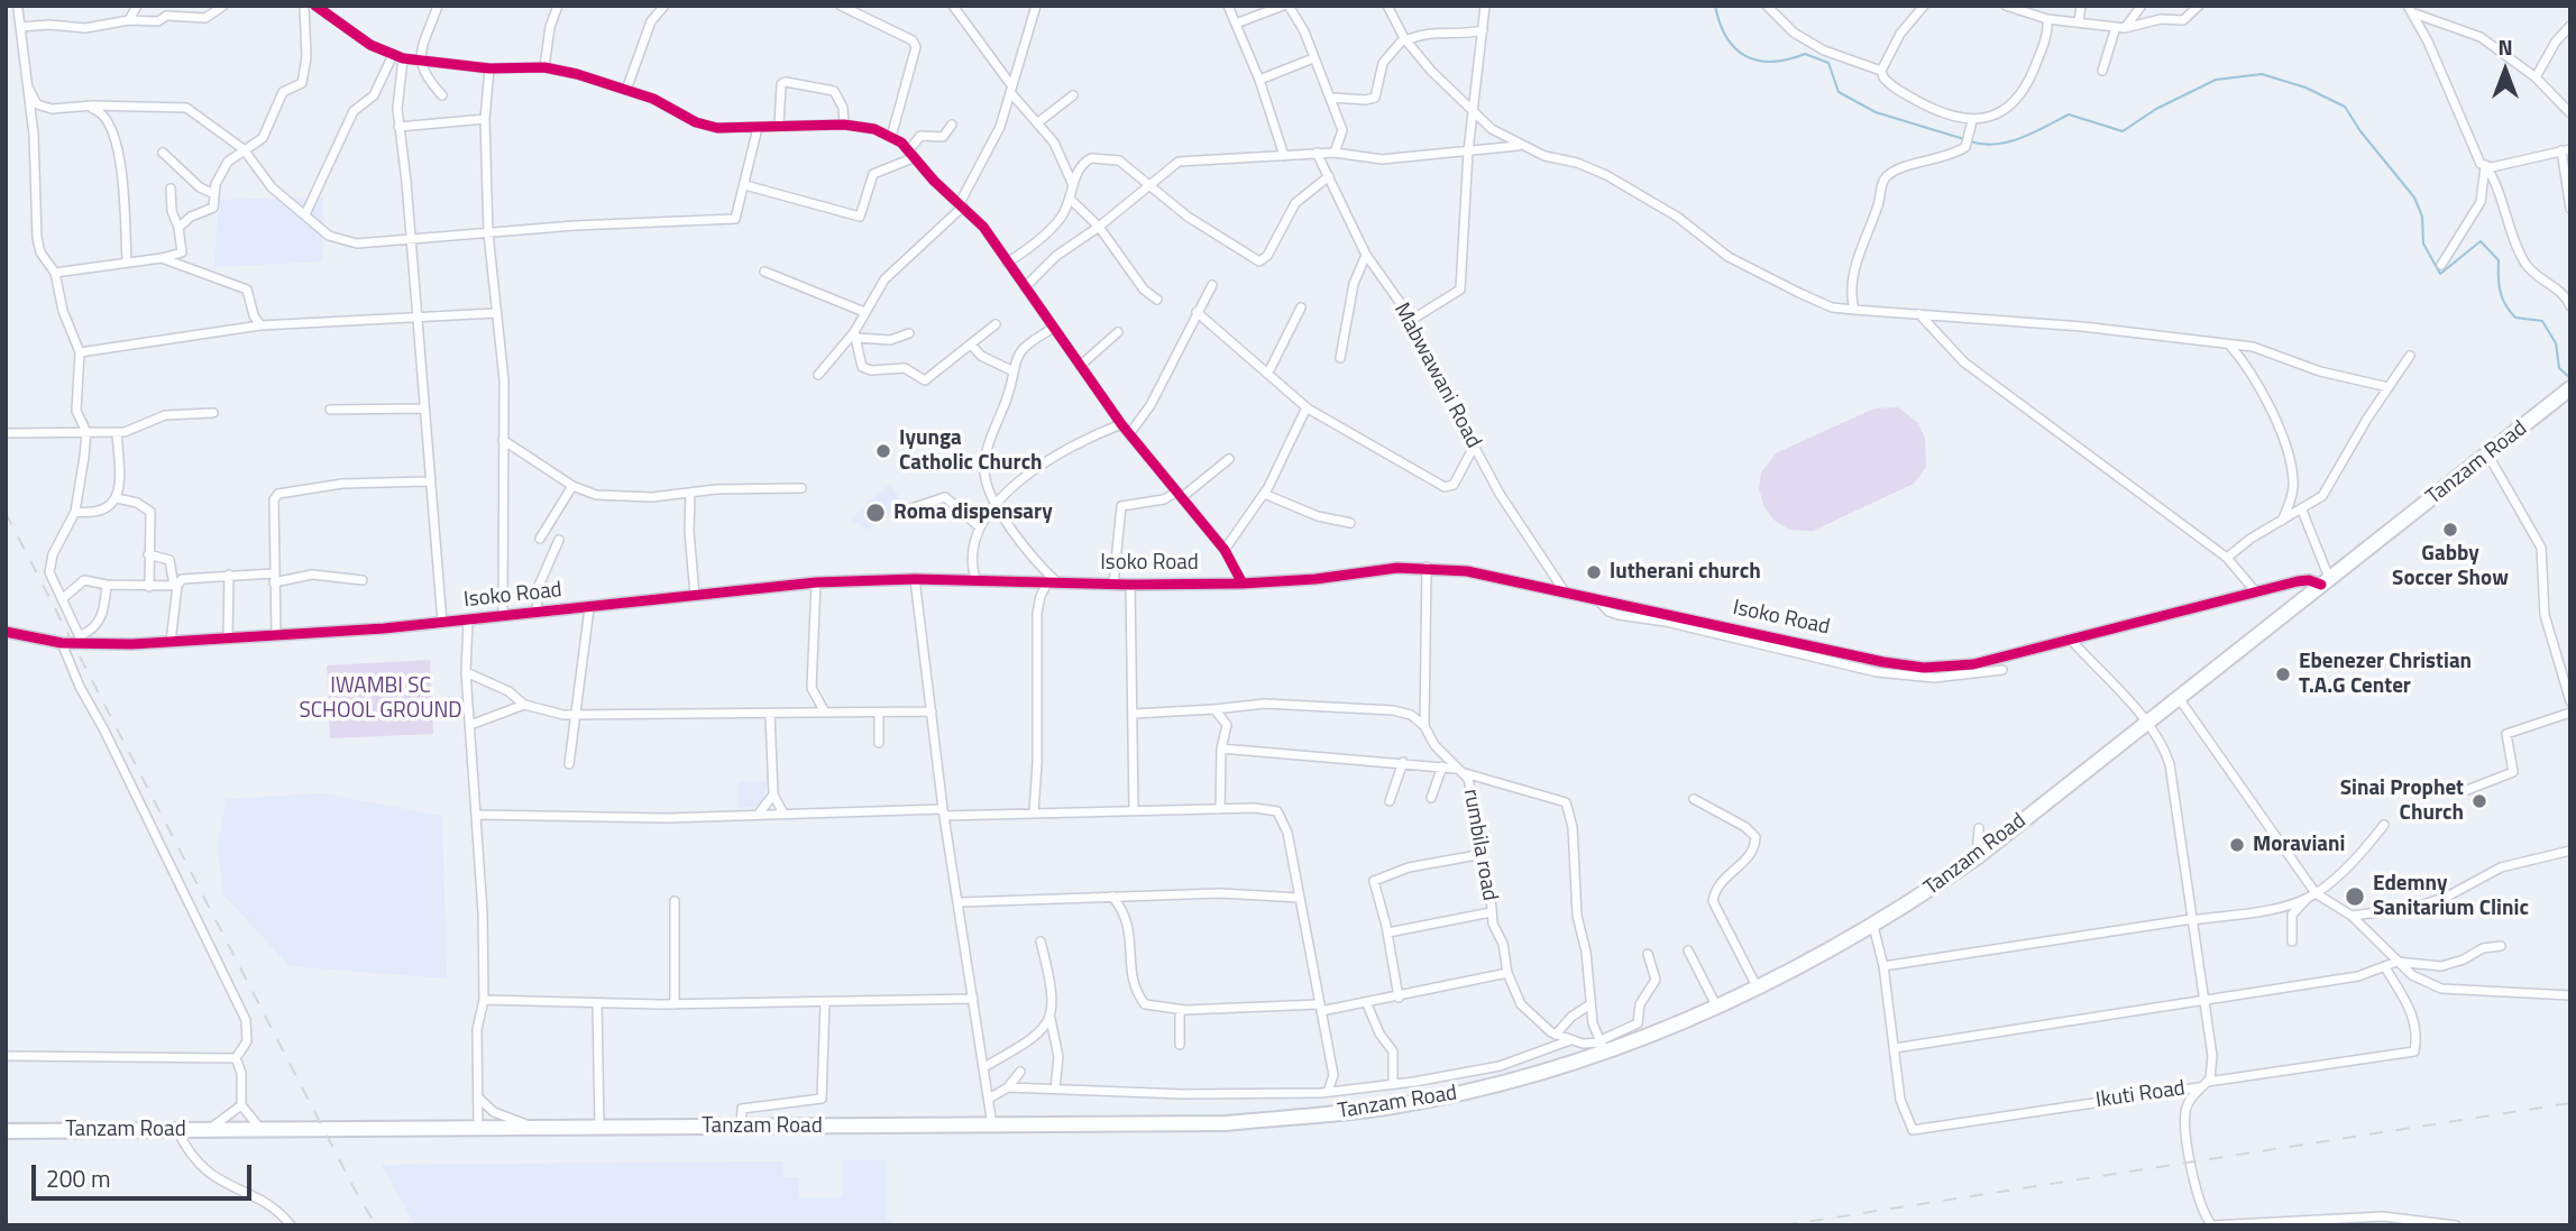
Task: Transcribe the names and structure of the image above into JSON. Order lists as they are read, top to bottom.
{
  "streets": {
    "highway": ["Tanzam Road"],
    "street": [
      "Mabwawani Road",
      "Isoko Road",
      "rumbila road",
      "Ikuti Road"
    ]
  },
  "crossings": [
    ["Mabwawani Road", "Isoko Road"],
    ["Tanzam Road", "Isoko Road"],
    ["Tanzam Road", "rumbila road"],
    ["Tanzam Road", "Ikuti Road"],
    ["Isoko Road", "Ikuti Road"]
  ],
  "parks": ["IWAMBI SC SCHOOL GROUND"],
  "places": [
    "Iyunga Catholic Church",
    "Roma dispensary",
    "Gabby Soccer Show",
    "lutherani church",
    "Ebenezer Christian T.A.G Center",
    "Sinai Prophet Church",
    "Moraviani",
    "Edemny Sanitarium Clinic"
  ],
  "scale_bar": "200 m",
  "north": "top"
}
